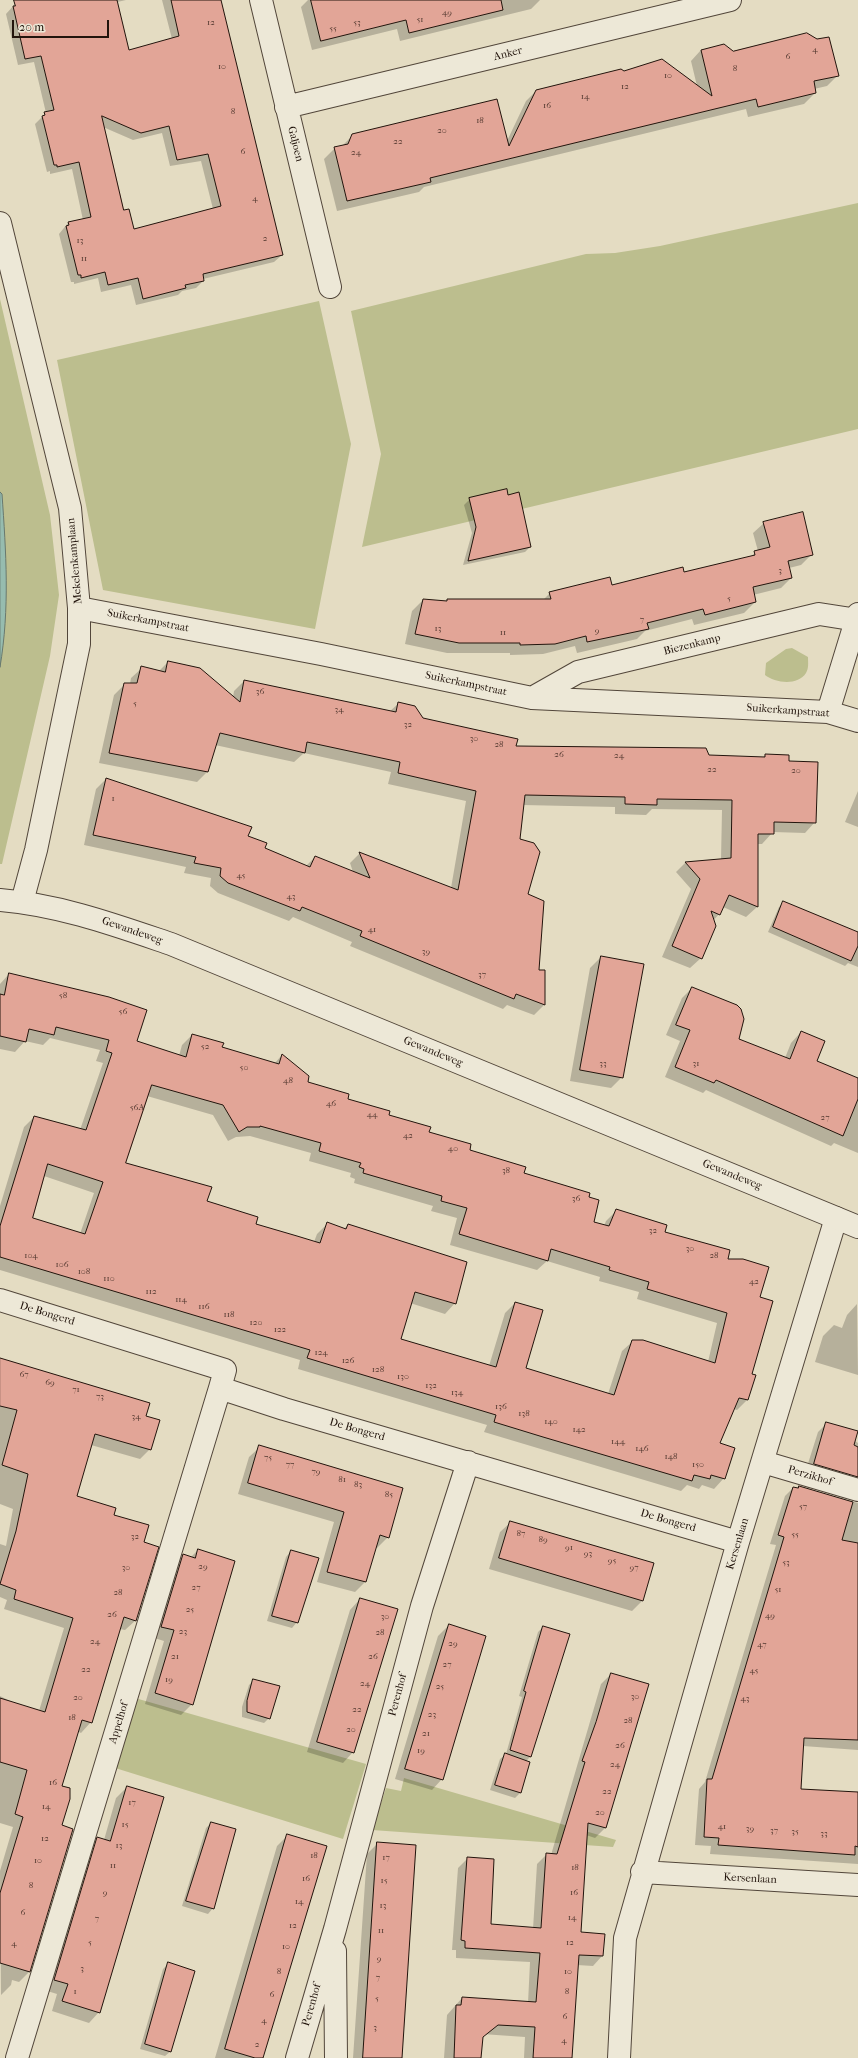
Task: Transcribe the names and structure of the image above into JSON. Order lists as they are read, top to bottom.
{
  "streets": {
    "street": [
      "Anker",
      "Galjoen",
      "Mekelenkamplaan",
      "Suikerkampstraat",
      "Biezenkamp",
      "Gewandeweg",
      "De Bongerd",
      "Perzikhof",
      "Kersenlaan",
      "Perenhof",
      "Appelhof"
    ]
  },
  "crossings": [
    ["Anker", "Galjoen"],
    ["Mekelenkamplaan", "Suikerkampstraat"],
    ["Mekelenkamplaan", "Gewandeweg"],
    ["Suikerkampstraat", "Biezenkamp"],
    ["Gewandeweg", "Kersenlaan"],
    ["De Bongerd", "Kersenlaan"],
    ["De Bongerd", "Perenhof"],
    ["De Bongerd", "Appelhof"],
    ["Perzikhof", "Kersenlaan"]
  ],
  "house_numbers": [
    "49",
    "51",
    "12",
    "53",
    "55",
    "4",
    "6",
    "10",
    "8",
    "10",
    "12",
    "14",
    "16",
    "8",
    "18",
    "20",
    "22",
    "6",
    "24",
    "4",
    "2",
    "13",
    "11",
    "3",
    "5",
    "7",
    "13",
    "9",
    "11",
    "36",
    "5",
    "34",
    "32",
    "30",
    "28",
    "26",
    "24",
    "22",
    "20",
    "1",
    "45",
    "43",
    "41",
    "39",
    "37",
    "58",
    "56",
    "52",
    "33",
    "31",
    "50",
    "48",
    "46",
    "56A",
    "44",
    "27",
    "42",
    "40",
    "38",
    "36",
    "32",
    "30",
    "104",
    "28",
    "106",
    "108",
    "110",
    "42",
    "112",
    "114",
    "116",
    "118",
    "120",
    "122",
    "124",
    "126",
    "128",
    "67",
    "130",
    "69",
    "132",
    "71",
    "134",
    "73",
    "136",
    "138",
    "34",
    "140",
    "142",
    "144",
    "146",
    "148",
    "75",
    "77",
    "150",
    "79",
    "81",
    "83",
    "85",
    "57",
    "87",
    "55",
    "32",
    "89",
    "91",
    "93",
    "95",
    "53",
    "29",
    "30",
    "97",
    "27",
    "51",
    "28",
    "25",
    "26",
    "49",
    "30",
    "23",
    "28",
    "24",
    "29",
    "47",
    "21",
    "26",
    "27",
    "22",
    "45",
    "19",
    "24",
    "25",
    "30",
    "20",
    "43",
    "22",
    "23",
    "18",
    "28",
    "20",
    "21",
    "26",
    "19",
    "24",
    "16",
    "22",
    "17",
    "14",
    "20",
    "15",
    "41",
    "39",
    "37",
    "35",
    "33",
    "12",
    "13",
    "18",
    "17",
    "10",
    "11",
    "18",
    "16",
    "15",
    "8",
    "9",
    "16",
    "14",
    "13",
    "6",
    "14",
    "7",
    "12",
    "11",
    "5",
    "12",
    "4",
    "10",
    "9",
    "3",
    "8",
    "10",
    "7",
    "1",
    "8",
    "6",
    "5",
    "6",
    "4",
    "3",
    "4",
    "2"
  ],
  "scale_bar": "20 m"
}
